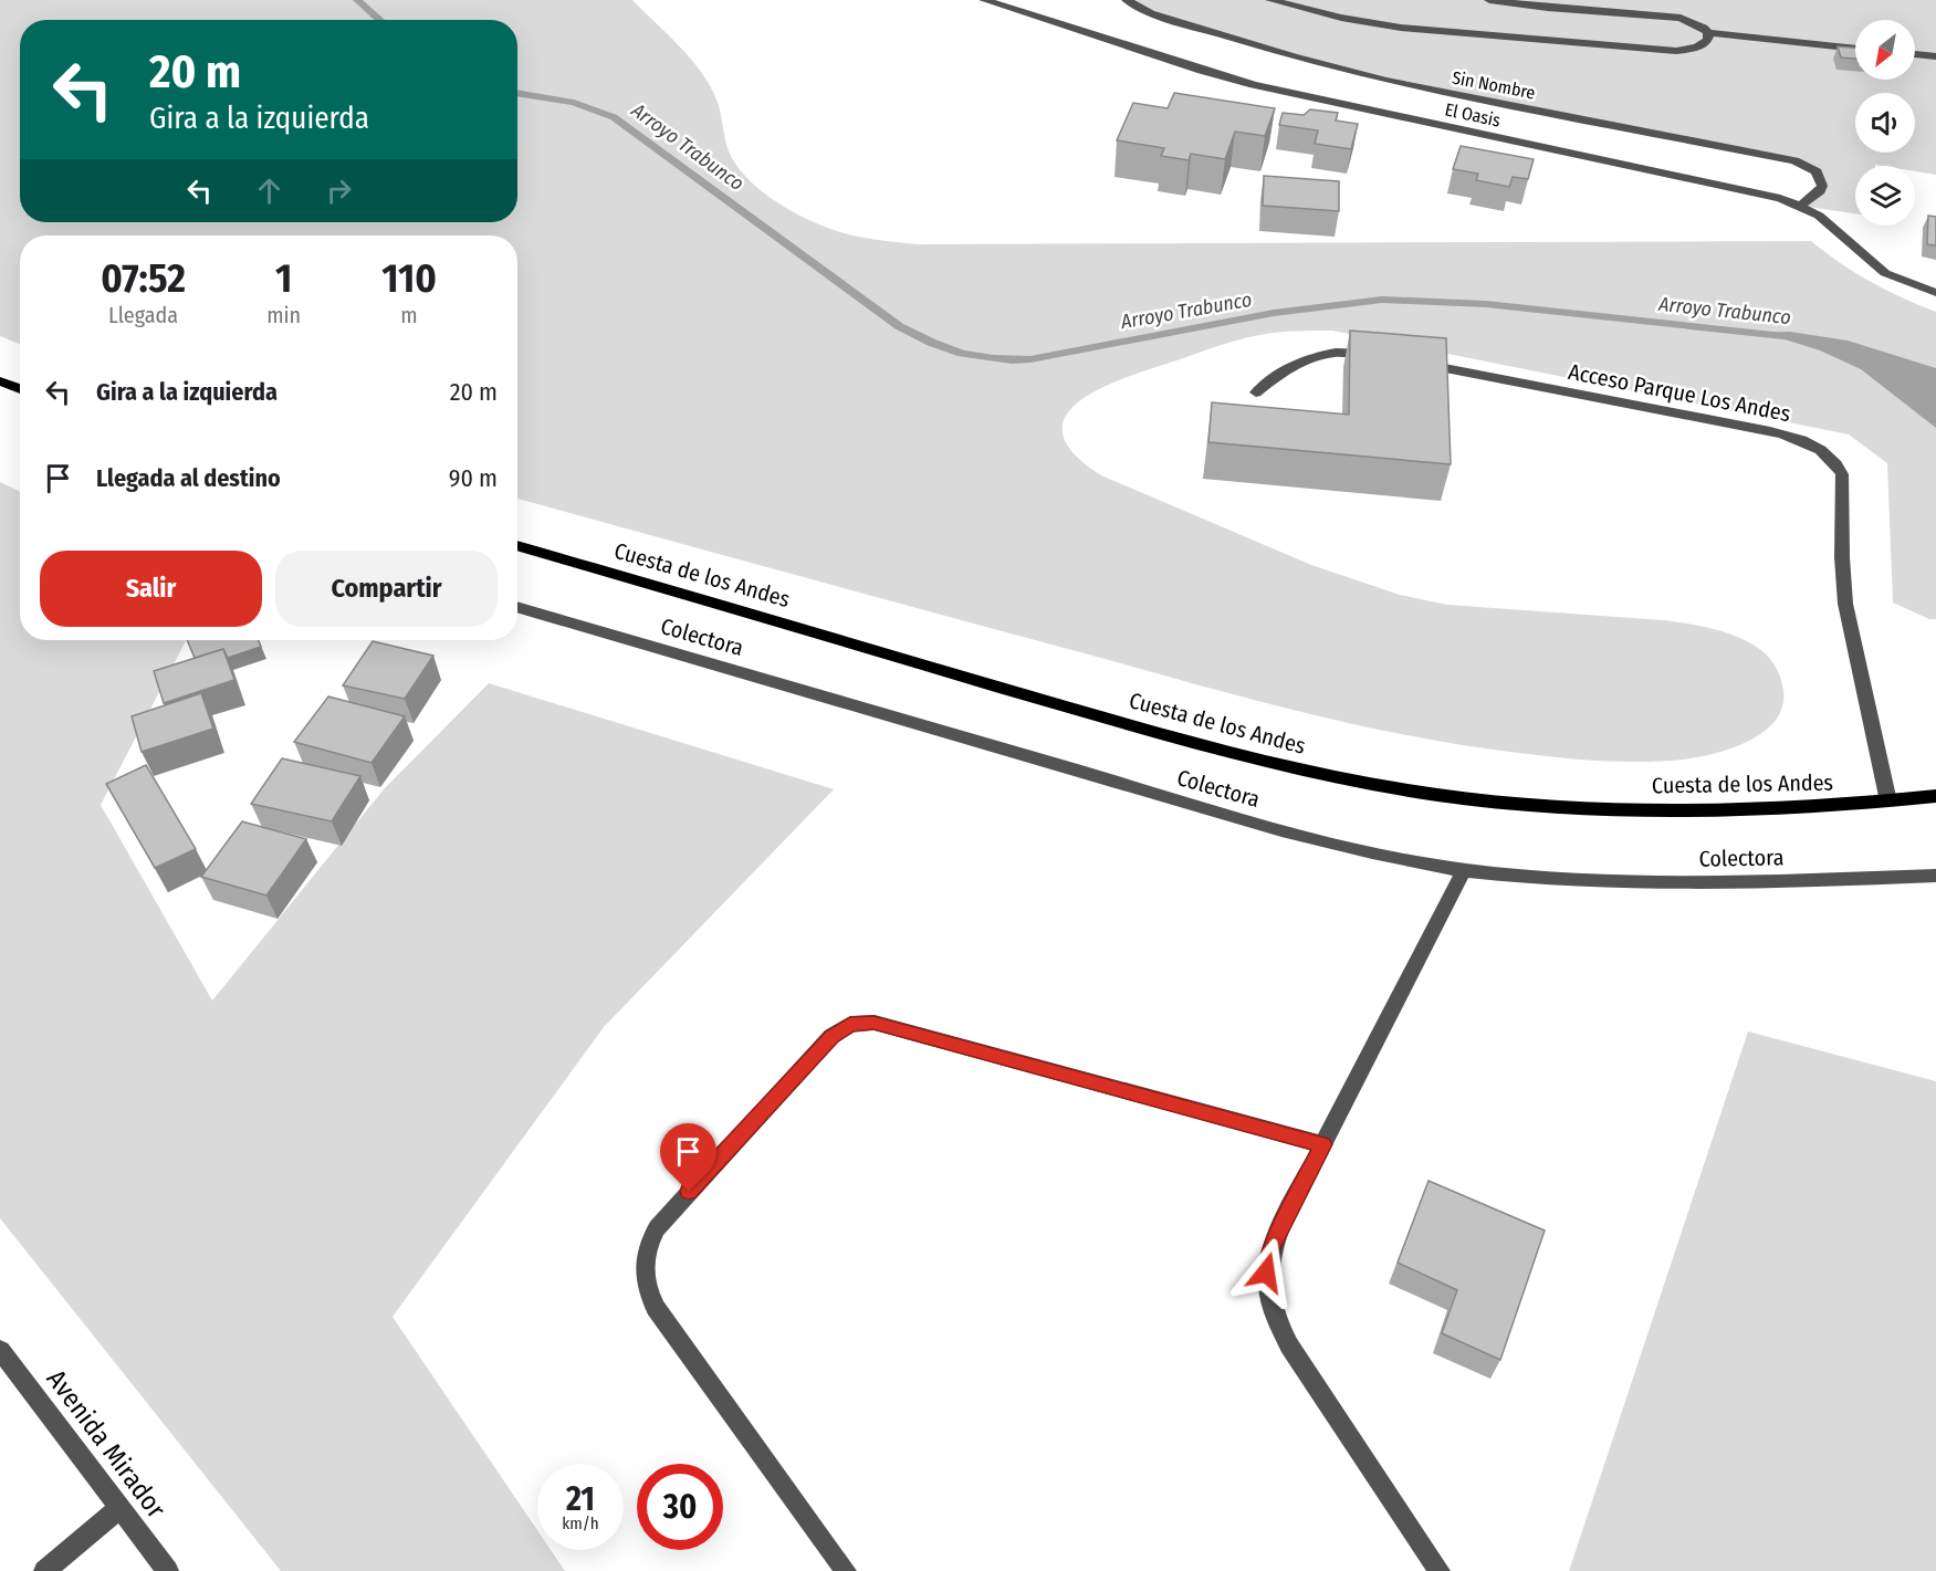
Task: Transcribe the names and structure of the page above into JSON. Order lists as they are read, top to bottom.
{
  "streets": {
    "main road": ["Cuesta de los Andes"],
    "street": [
      "Sin Nombre",
      "El Oasis",
      "Acceso Parque Los Andes",
      "Colectora",
      "Avenida Mirador"
    ]
  },
  "crossings": [
    ["Sin Nombre", "El Oasis"],
    ["Acceso Parque Los Andes", "Cuesta de los Andes"]
  ],
  "water": ["Arroyo Trabunco"],
  "north": "bottom left",
  "page": {
    "turn": ["20 m", "Gira a la izquierda"],
    "eta": [
      "07:52",
      "Llegada",
      "1",
      "min",
      "110",
      "m"
    ],
    "list": [
      {
        "name": "Gira a la izquierda",
        "value": "20 m"
      },
      {
        "name": "Llegada al destino",
        "value": "90 m"
      }
    ],
    "buttons": ["Salir", "Compartir"],
    "speed": "21 km/h",
    "limit": "30"
  }
}
